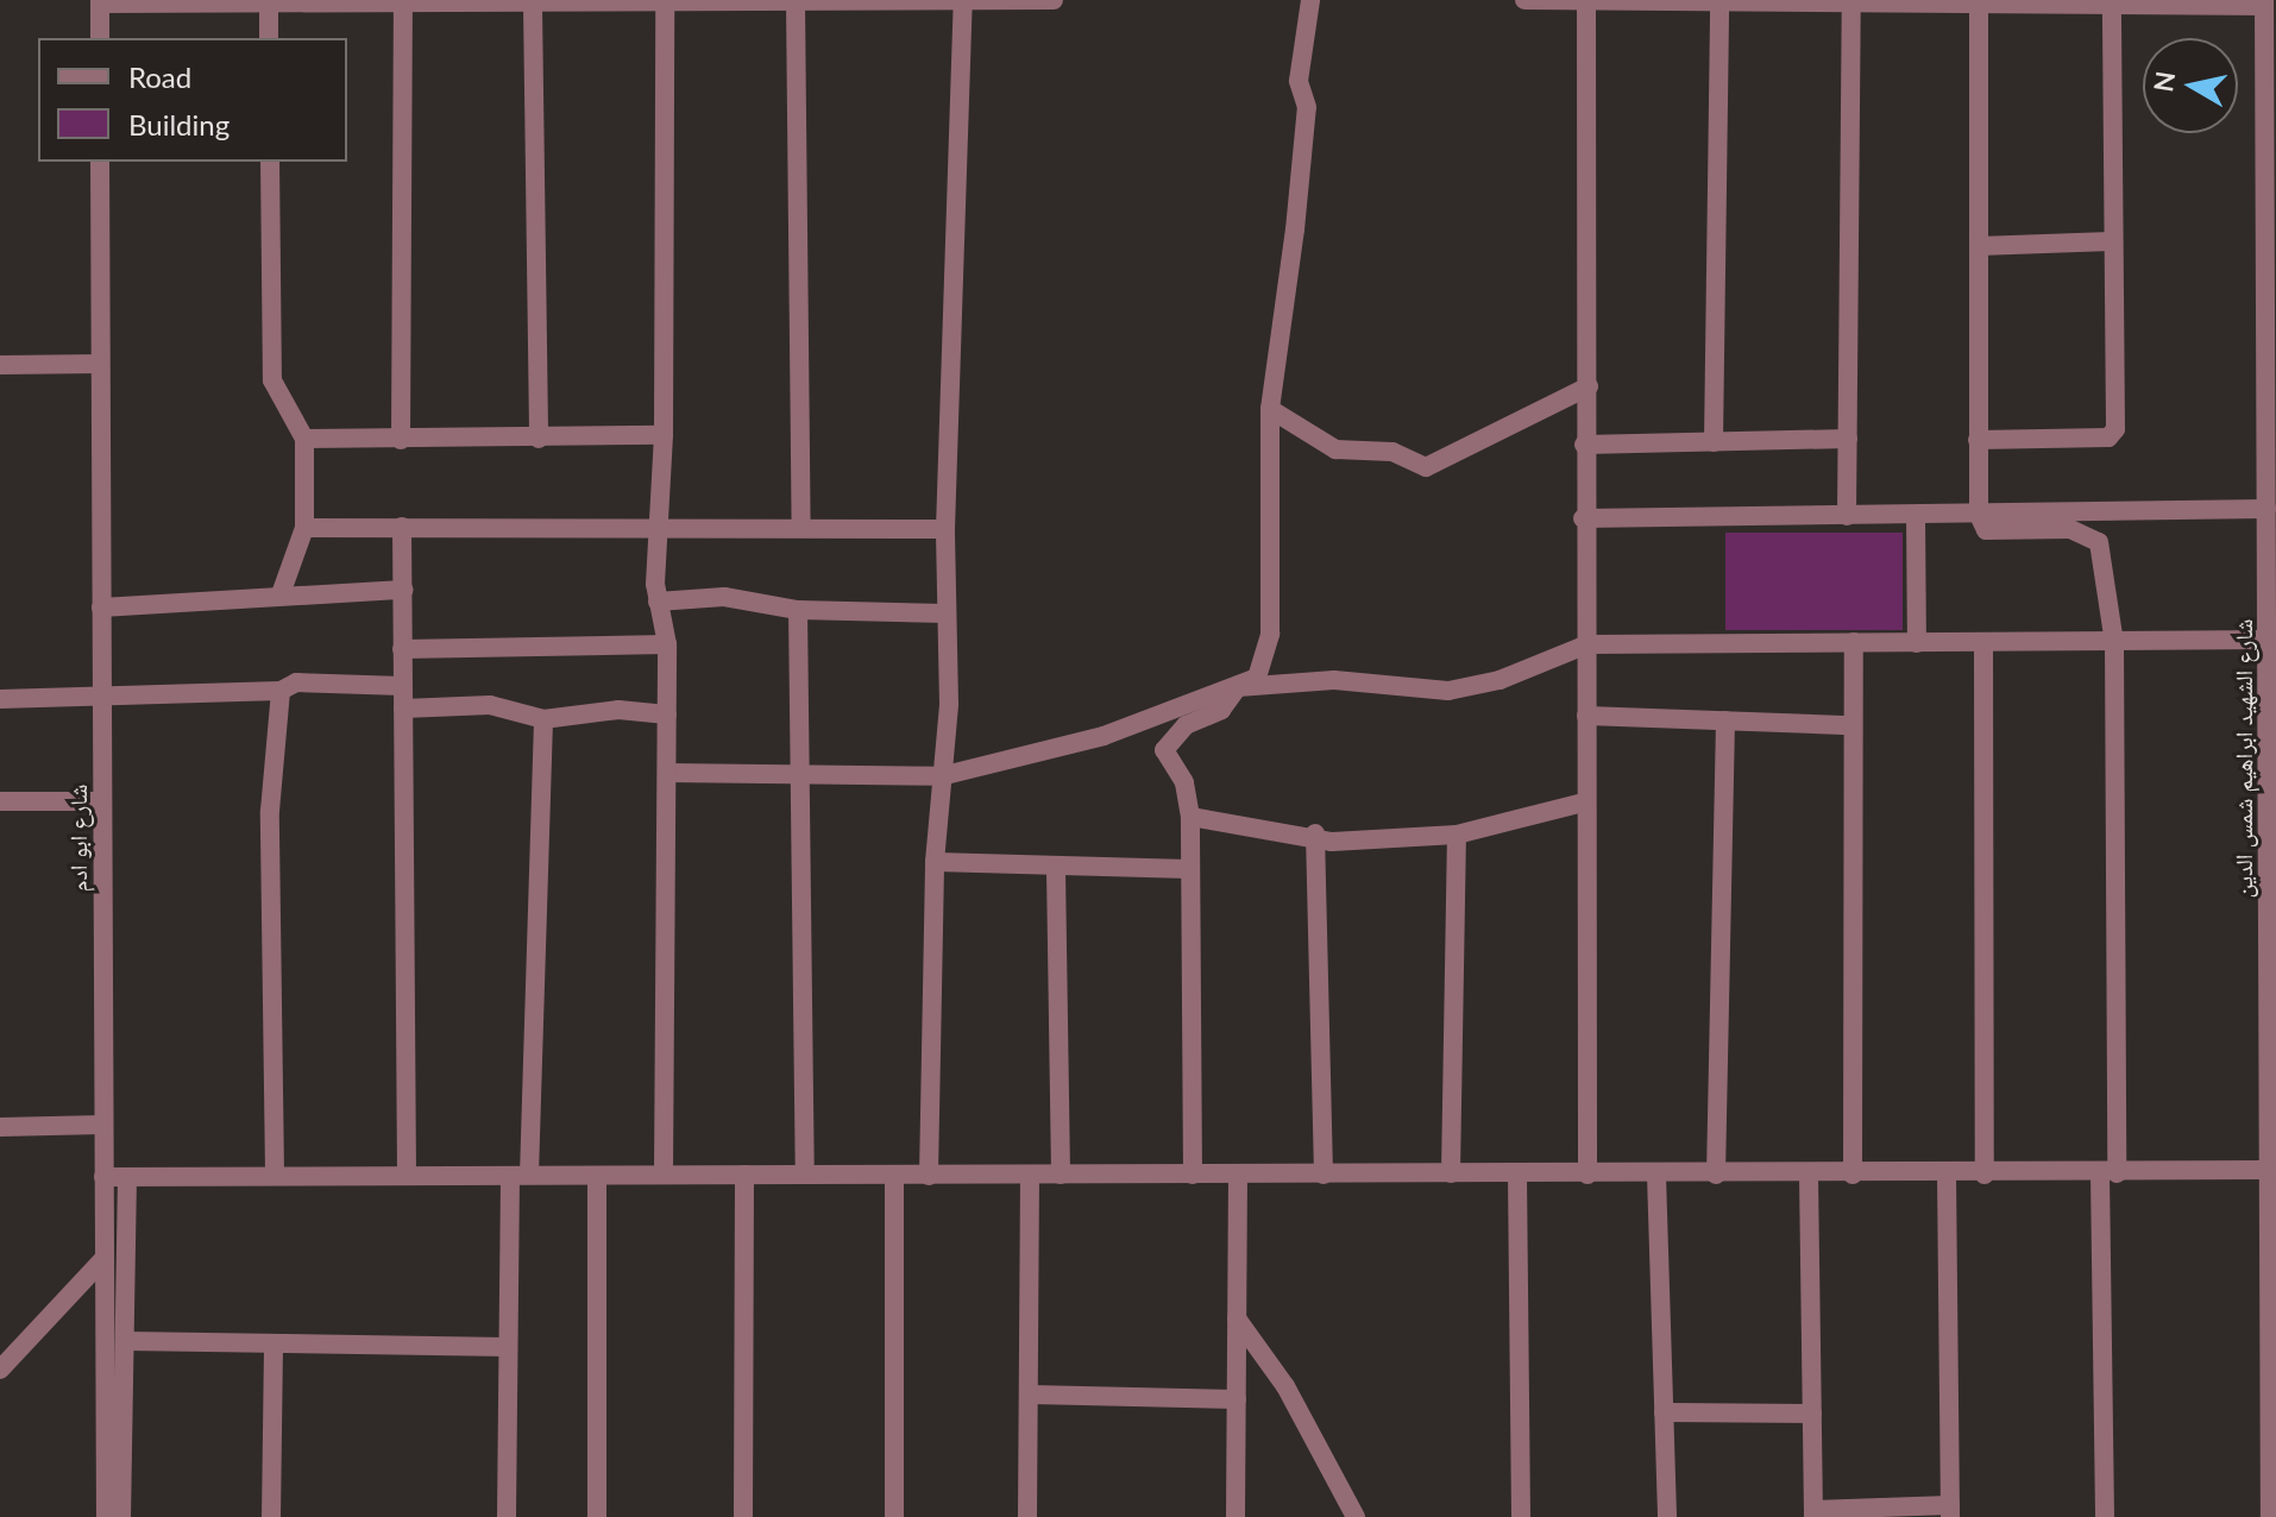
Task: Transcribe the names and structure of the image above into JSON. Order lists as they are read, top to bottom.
{
  "streets": {
    "street": ["شارع الشهيد ابراهيم شمس الدين", "شارع ابو ادم"]
  },
  "legend": ["Road", "Building"],
  "north": "left"
}
